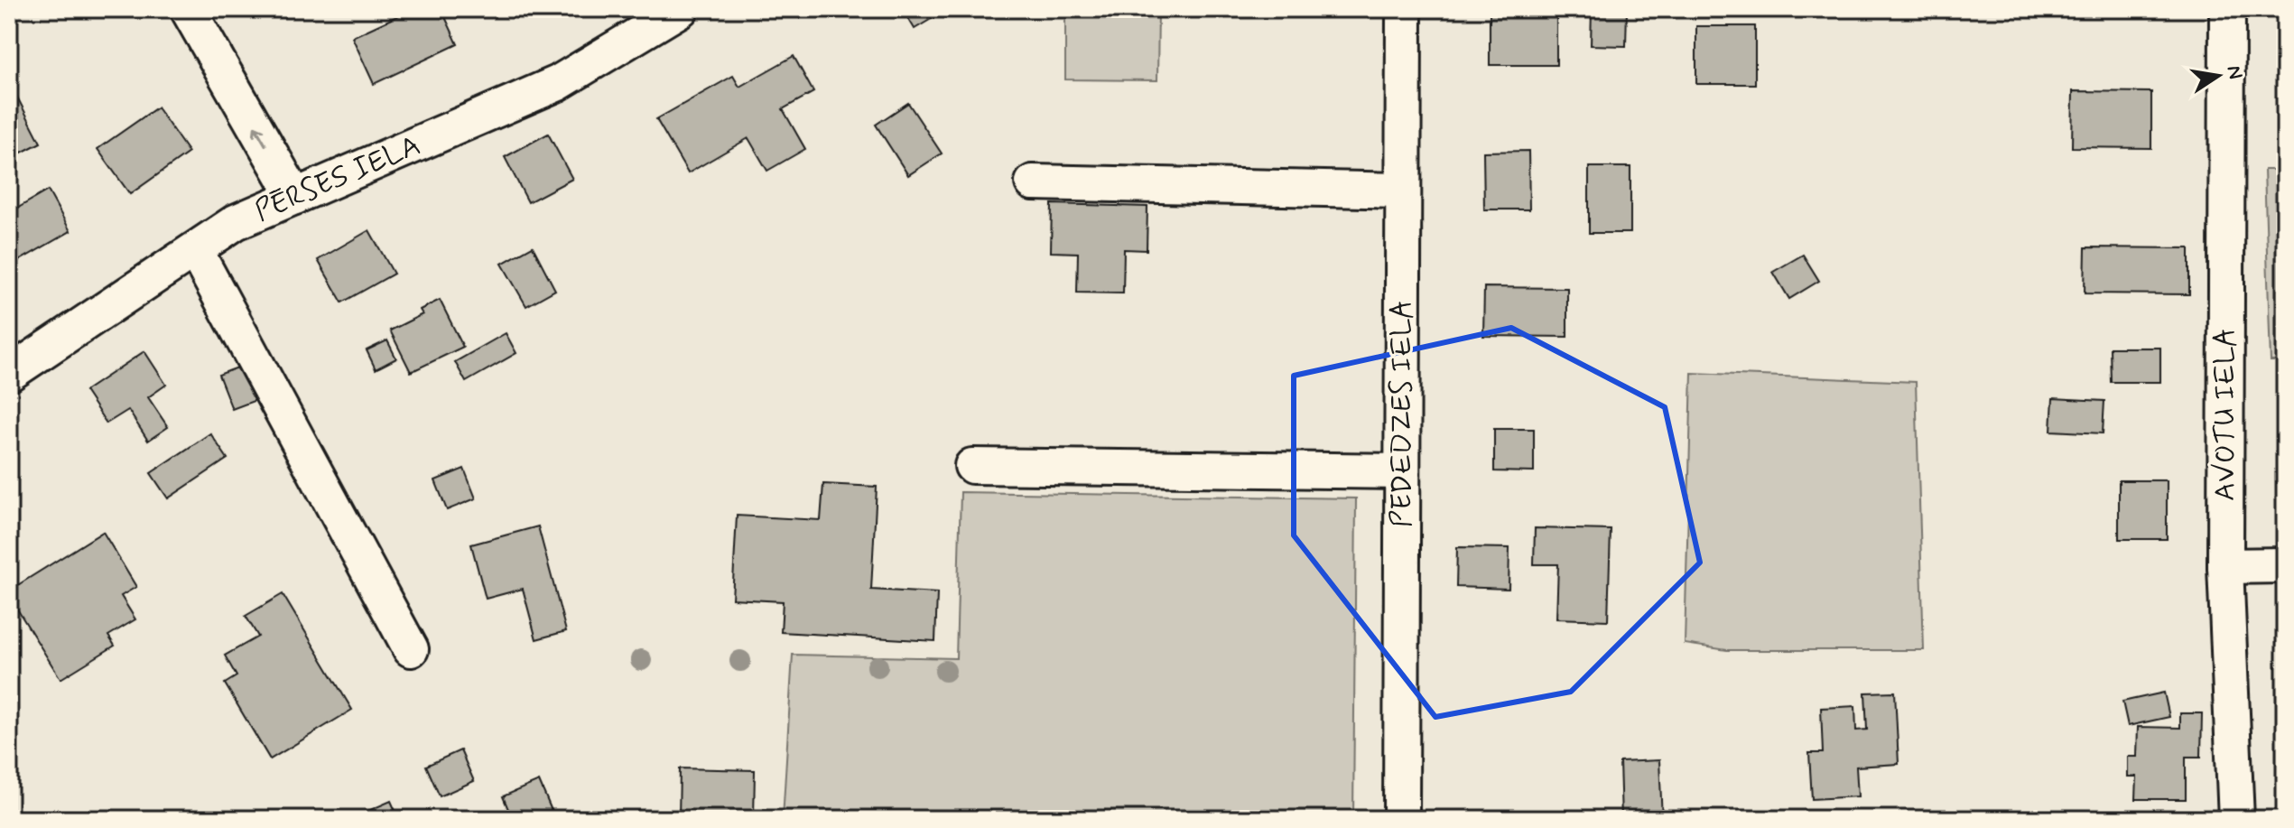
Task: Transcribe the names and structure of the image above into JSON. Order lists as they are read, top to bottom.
{
  "streets": {
    "street": ["PĒRSES IELA", "PEDEDZES IELA", "AVOTU IELA"]
  },
  "north": "right"
}
